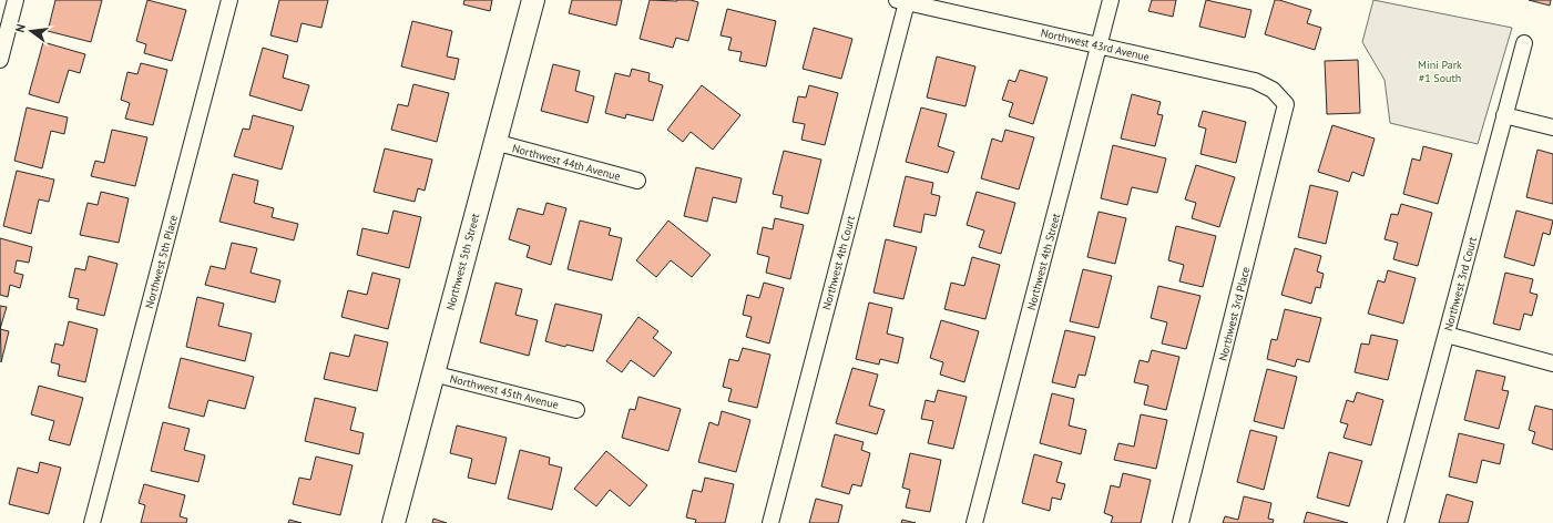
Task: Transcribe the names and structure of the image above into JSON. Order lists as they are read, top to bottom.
{
  "streets": {
    "street": [
      "Northwest 43rd Avenue",
      "Northwest 44th Avenue",
      "Northwest 5th Place",
      "Northwest 5th Street",
      "Northwest 4th Street",
      "Northwest 4th Court",
      "Northwest 3rd Court",
      "Northwest 3rd Place",
      "Northwest 45th Avenue"
    ]
  },
  "crossings": [
    ["Northwest 43rd Avenue", "Northwest 4th Street"],
    ["Northwest 43rd Avenue", "Northwest 4th Court"],
    ["Northwest 43rd Avenue", "Northwest 3rd Place"],
    ["Northwest 44th Avenue", "Northwest 5th Street"],
    ["Northwest 5th Street", "Northwest 45th Avenue"]
  ],
  "parks": ["Mini Park #1 South"],
  "north": "left"
}
